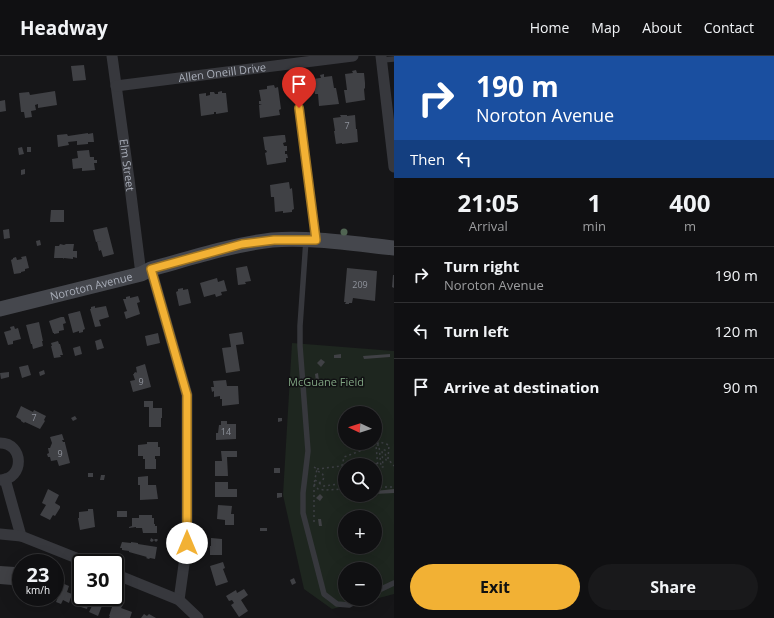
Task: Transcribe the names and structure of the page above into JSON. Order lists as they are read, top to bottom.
{
  "streets": {
    "main road": ["Noroton Avenue"],
    "street": ["Allen Oneill Drive", "Elm Street"]
  },
  "crossings": [
    ["Allen Oneill Drive", "Elm Street"],
    ["Elm Street", "Noroton Avenue"]
  ],
  "parks": ["McGuane Field"],
  "house_numbers": [
    "7",
    "209",
    "9",
    "7",
    "14",
    "9"
  ],
  "north": "left",
  "page": {
    "header": "Headway",
    "nav": [
      "Home",
      "Map",
      "About",
      "Contact"
    ],
    "turn": ["190 m", "Noroton Avenue"],
    "then": "Then",
    "eta": [
      "21:05",
      "Arrival",
      "1",
      "min",
      "400",
      "m"
    ],
    "list": [
      {
        "name": "Turn right",
        "note": "Noroton Avenue",
        "value": "190 m"
      },
      {
        "name": "Turn left",
        "value": "120 m"
      },
      {
        "name": "Arrive at destination",
        "value": "90 m"
      }
    ],
    "map_buttons": ["+", "−"],
    "speed": "23 km/h",
    "limit": "30",
    "buttons": ["Exit", "Share"]
  }
}
